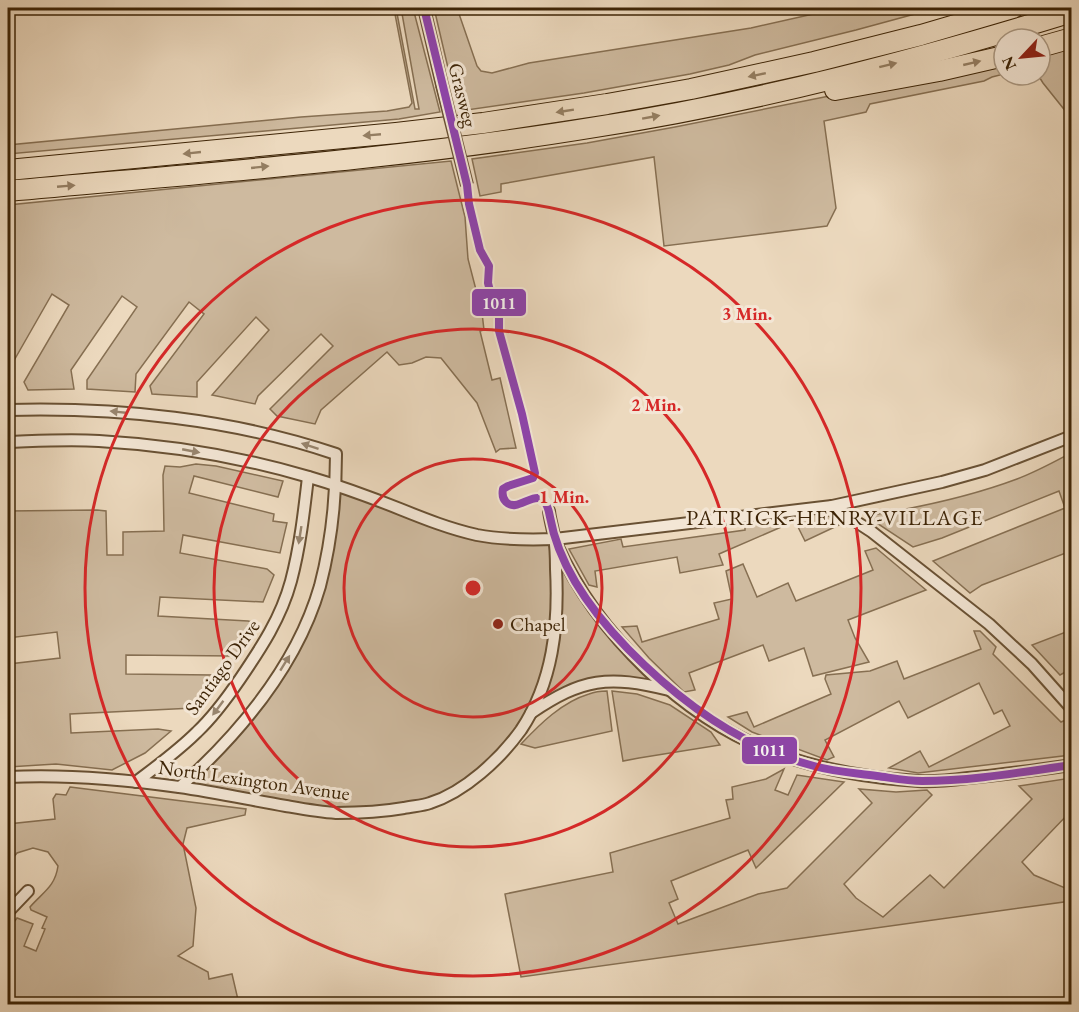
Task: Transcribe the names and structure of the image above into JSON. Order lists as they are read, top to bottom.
{
  "streets": {
    "street": ["Grasweg", "Santiago Drive", "North Lexington Avenue"]
  },
  "crossings": [
    ["Santiago Drive", "North Lexington Avenue"]
  ],
  "districts": ["PATRICK-HENRY-VILLAGE"],
  "places": ["Chapel"],
  "lines": ["transit line 1011"],
  "north": "bottom left",
  "rings": ["3 Min.", "2 Min.", "1 Min."]
}
